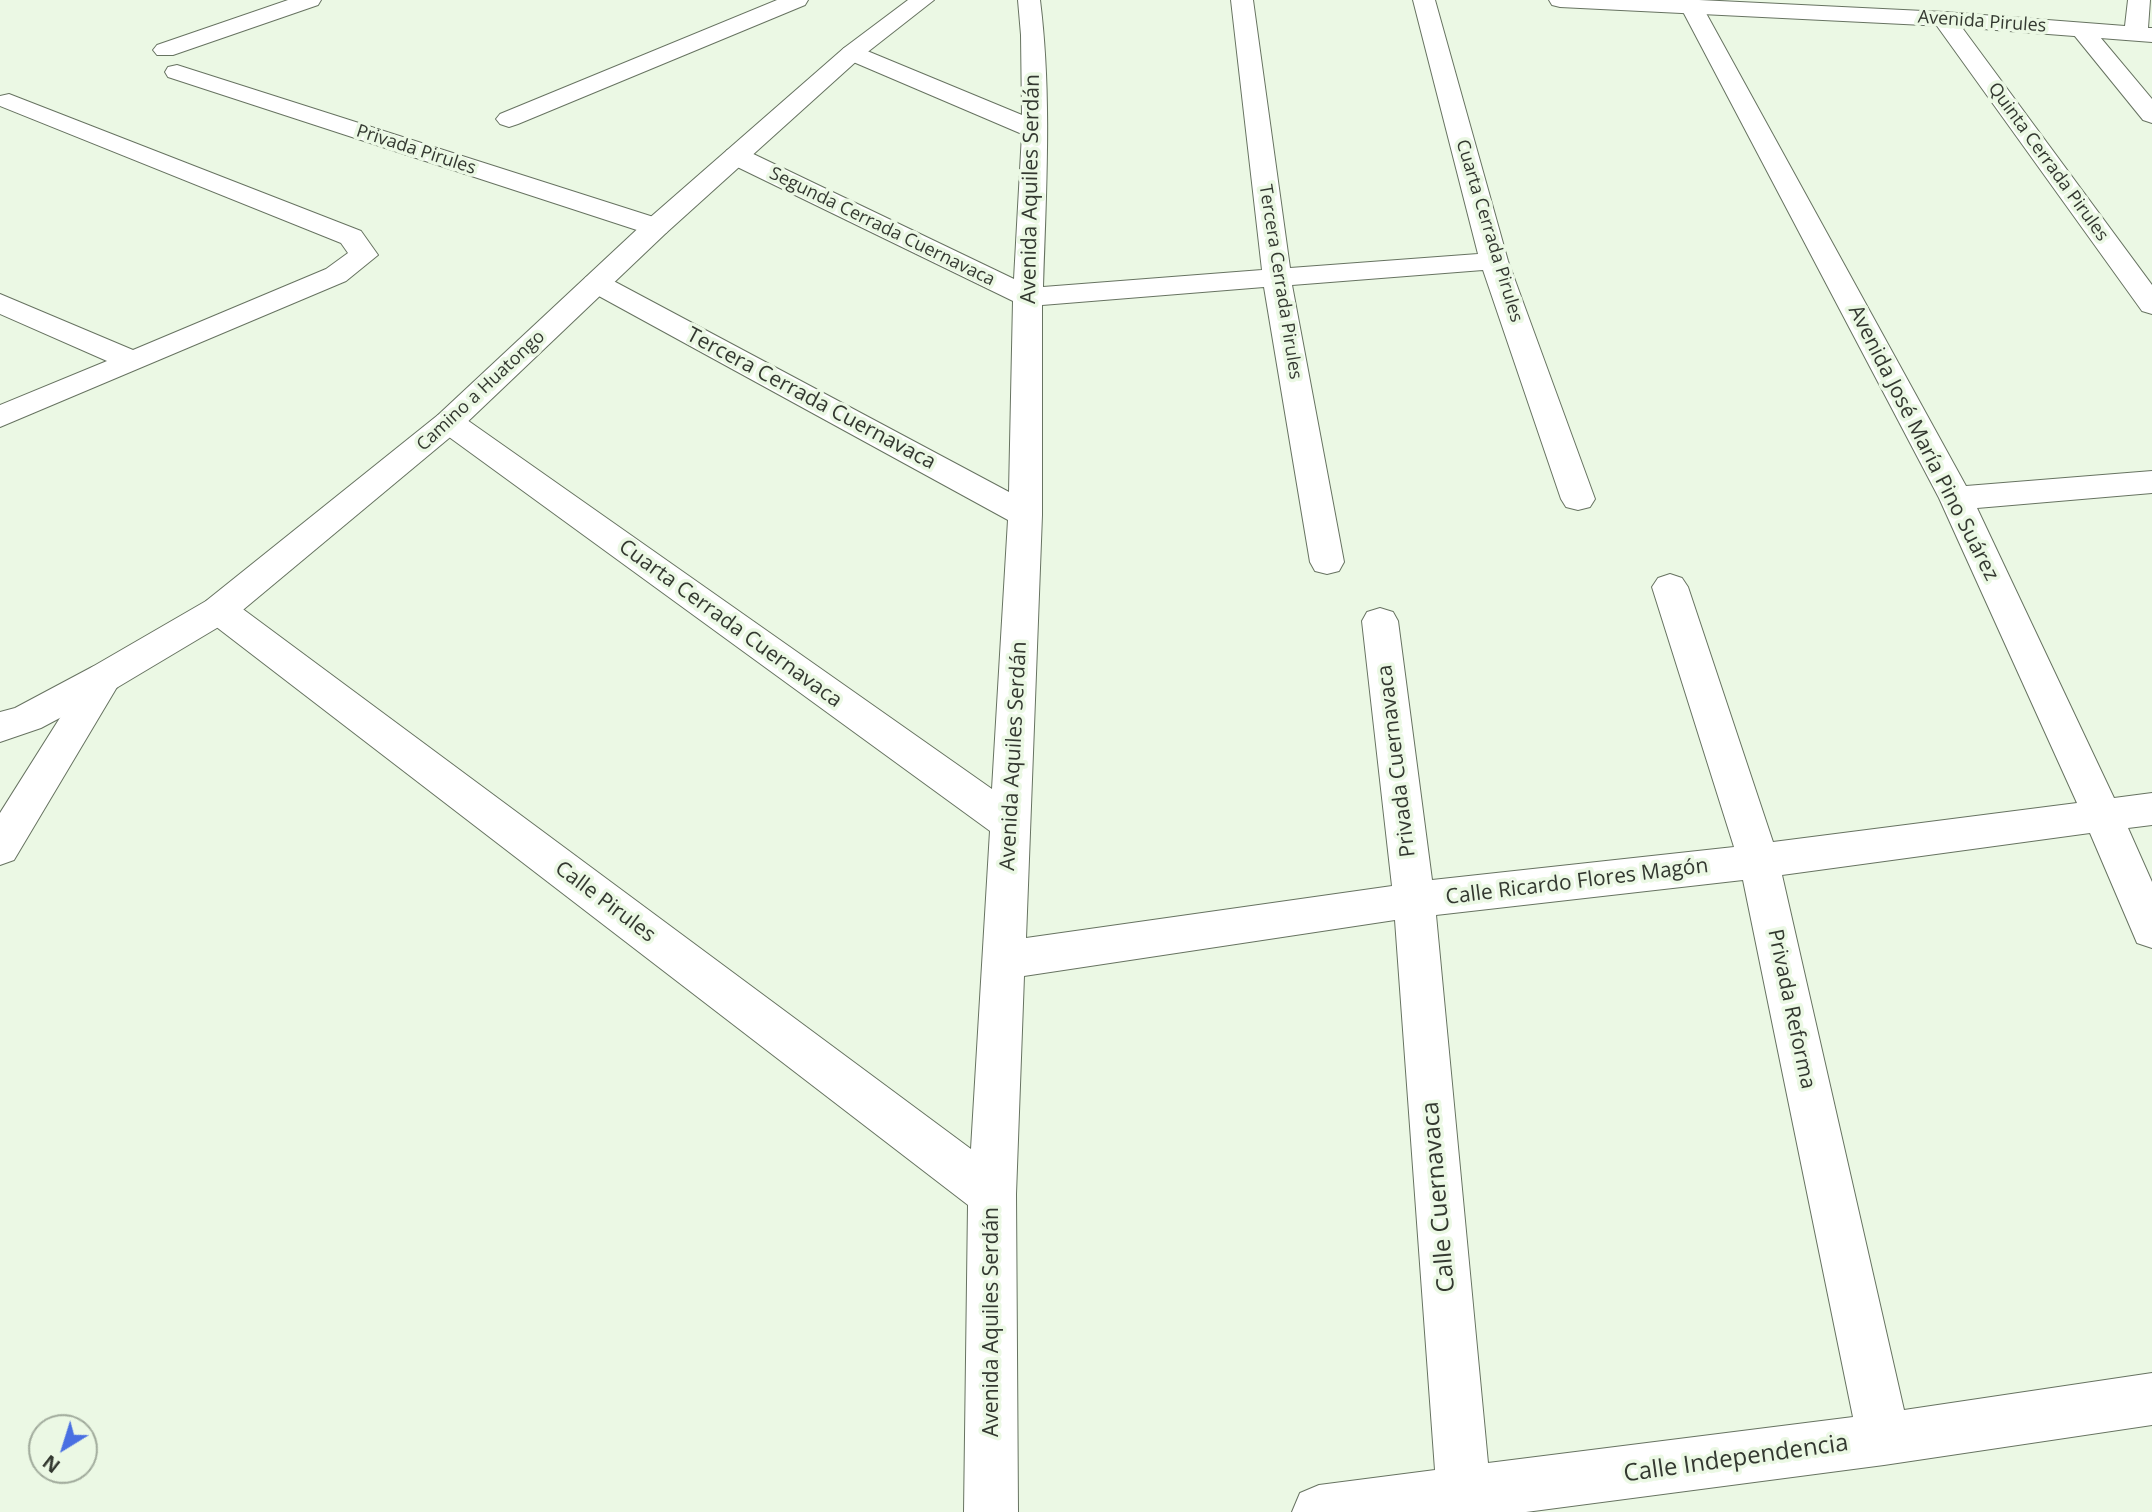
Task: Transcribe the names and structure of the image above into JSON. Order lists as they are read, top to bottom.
{
  "streets": {
    "street": [
      "Avenida Pirules",
      "Privada Pirules",
      "Quinta Cerrada Pirules",
      "Avenida Aquiles Serdán",
      "Segunda Cerrada Cuernavaca",
      "Cuarta Cerrada Pirules",
      "Tercera Cerrada Pirules",
      "Camino a Huatongo",
      "Tercera Cerrada Cuernavaca",
      "Avenida José María Pino Suárez",
      "Cuarta Cerrada Cuernavaca",
      "Privada Cuernavaca",
      "Calle Ricardo Flores Magón",
      "Calle Pirules",
      "Privada Reforma",
      "Calle Cuernavaca",
      "Calle Independencia"
    ]
  },
  "crossings": [
    ["Avenida Pirules", "Quinta Cerrada Pirules"],
    ["Avenida Pirules", "Avenida José María Pino Suárez"],
    ["Privada Pirules", "Camino a Huatongo"],
    ["Avenida Aquiles Serdán", "Segunda Cerrada Cuernavaca"],
    ["Avenida Aquiles Serdán", "Tercera Cerrada Cuernavaca"],
    ["Avenida Aquiles Serdán", "Cuarta Cerrada Cuernavaca"],
    ["Avenida Aquiles Serdán", "Calle Ricardo Flores Magón"],
    ["Avenida Aquiles Serdán", "Calle Pirules"],
    ["Segunda Cerrada Cuernavaca", "Camino a Huatongo"],
    ["Camino a Huatongo", "Tercera Cerrada Cuernavaca"],
    ["Camino a Huatongo", "Cuarta Cerrada Cuernavaca"],
    ["Camino a Huatongo", "Calle Pirules"],
    ["Avenida José María Pino Suárez", "Calle Ricardo Flores Magón"],
    ["Privada Cuernavaca", "Calle Ricardo Flores Magón"],
    ["Privada Cuernavaca", "Calle Cuernavaca"],
    ["Calle Ricardo Flores Magón", "Privada Reforma"],
    ["Calle Ricardo Flores Magón", "Calle Cuernavaca"],
    ["Privada Reforma", "Calle Independencia"],
    ["Calle Cuernavaca", "Calle Independencia"]
  ],
  "north": "bottom left"
}
